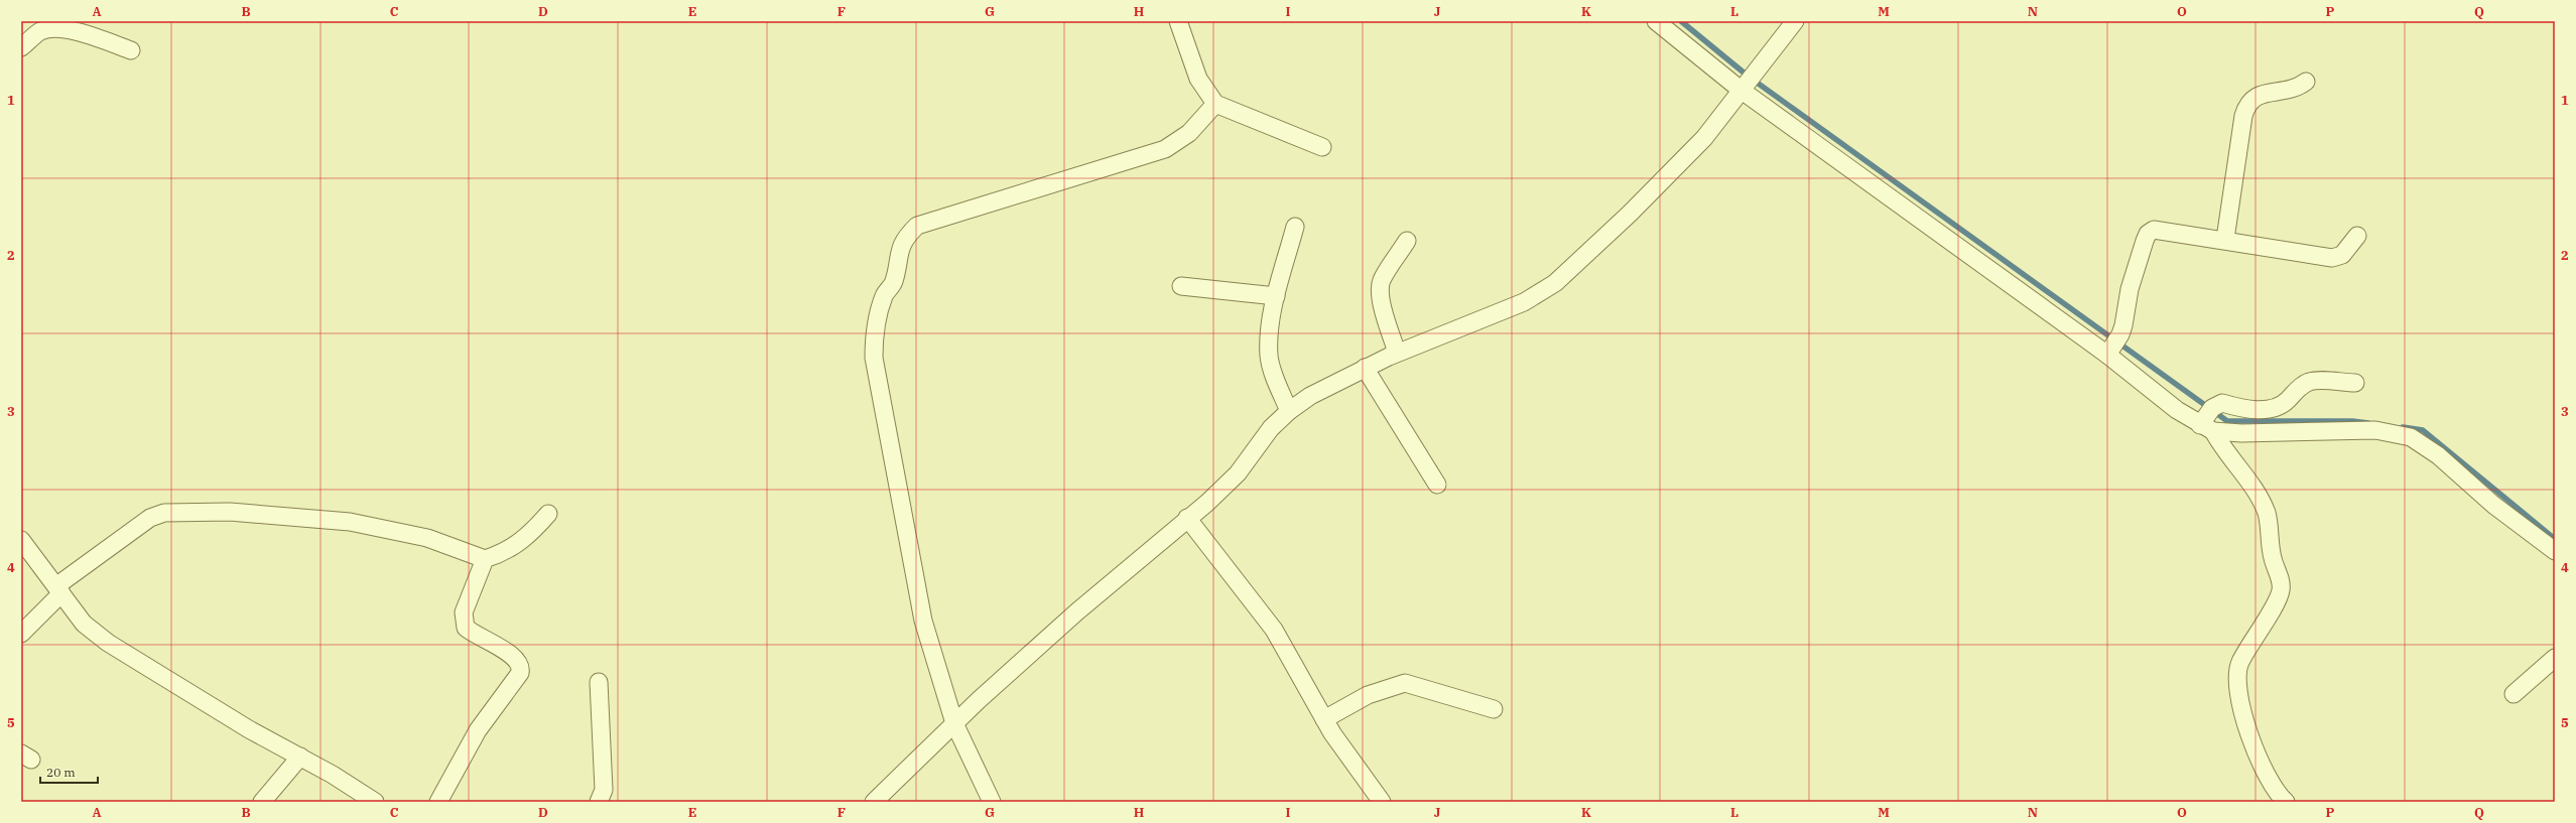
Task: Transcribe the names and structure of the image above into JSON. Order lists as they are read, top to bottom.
{
  "scale_bar": "20 m",
  "grid": {
    "columns": [
      "A",
      "B",
      "C",
      "D",
      "E",
      "F",
      "G",
      "H",
      "I",
      "J",
      "K",
      "L",
      "M",
      "N",
      "O",
      "P",
      "Q"
    ],
    "rows": [
      "1",
      "2",
      "3",
      "4",
      "5"
    ]
  }
}
